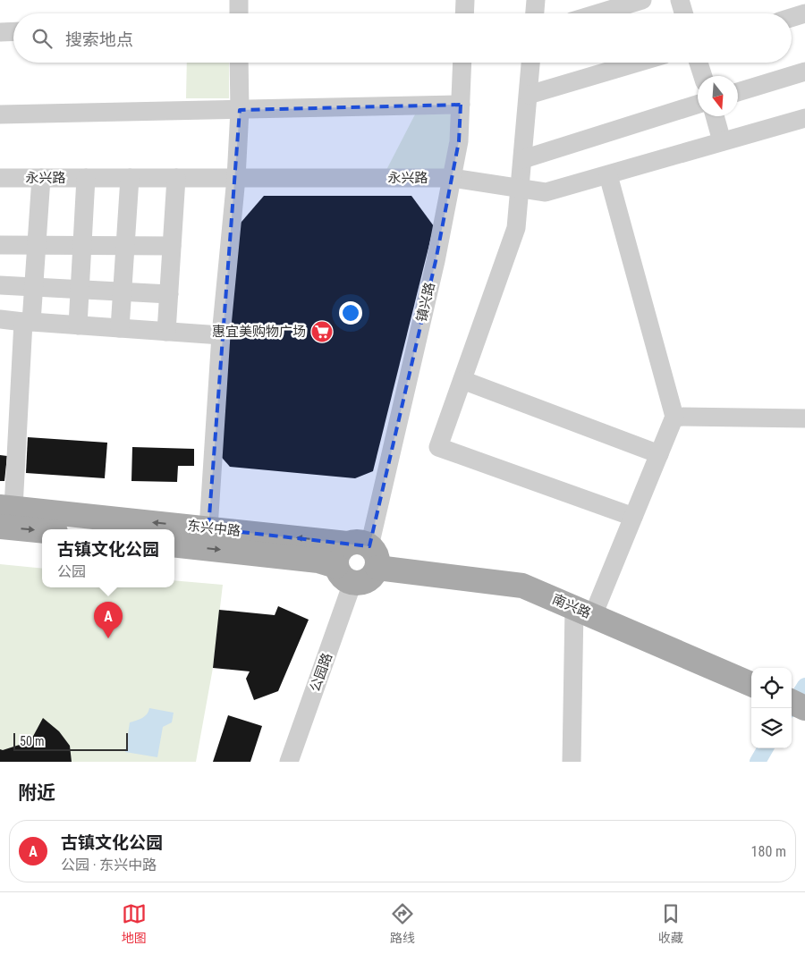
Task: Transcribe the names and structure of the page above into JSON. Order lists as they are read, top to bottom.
{
  "streets": {
    "main road": ["东兴中路", "南兴路"],
    "street": ["永兴路", "镇兴路", "公园路"]
  },
  "crossings": [
    ["永兴路", "镇兴路"],
    ["镇兴路", "东兴中路"],
    ["镇兴路", "南兴路"],
    ["东兴中路", "南兴路"],
    ["东兴中路", "公园路"]
  ],
  "places": {
    "supermarket": ["惠宜美购物广场"]
  },
  "scale_bar": "50 m",
  "north": "bottom",
  "page": {
    "search": "搜索地点",
    "popup": ["古镇文化公园", "公园"],
    "pins": "A",
    "scale": "50 m",
    "heading": "附近",
    "list": [
      {
        "mark": "A",
        "name": "古镇文化公园",
        "note": "公园 · 东兴中路",
        "value": "180 m"
      }
    ],
    "nav": ["地图", "路线", "收藏"]
  }
}
